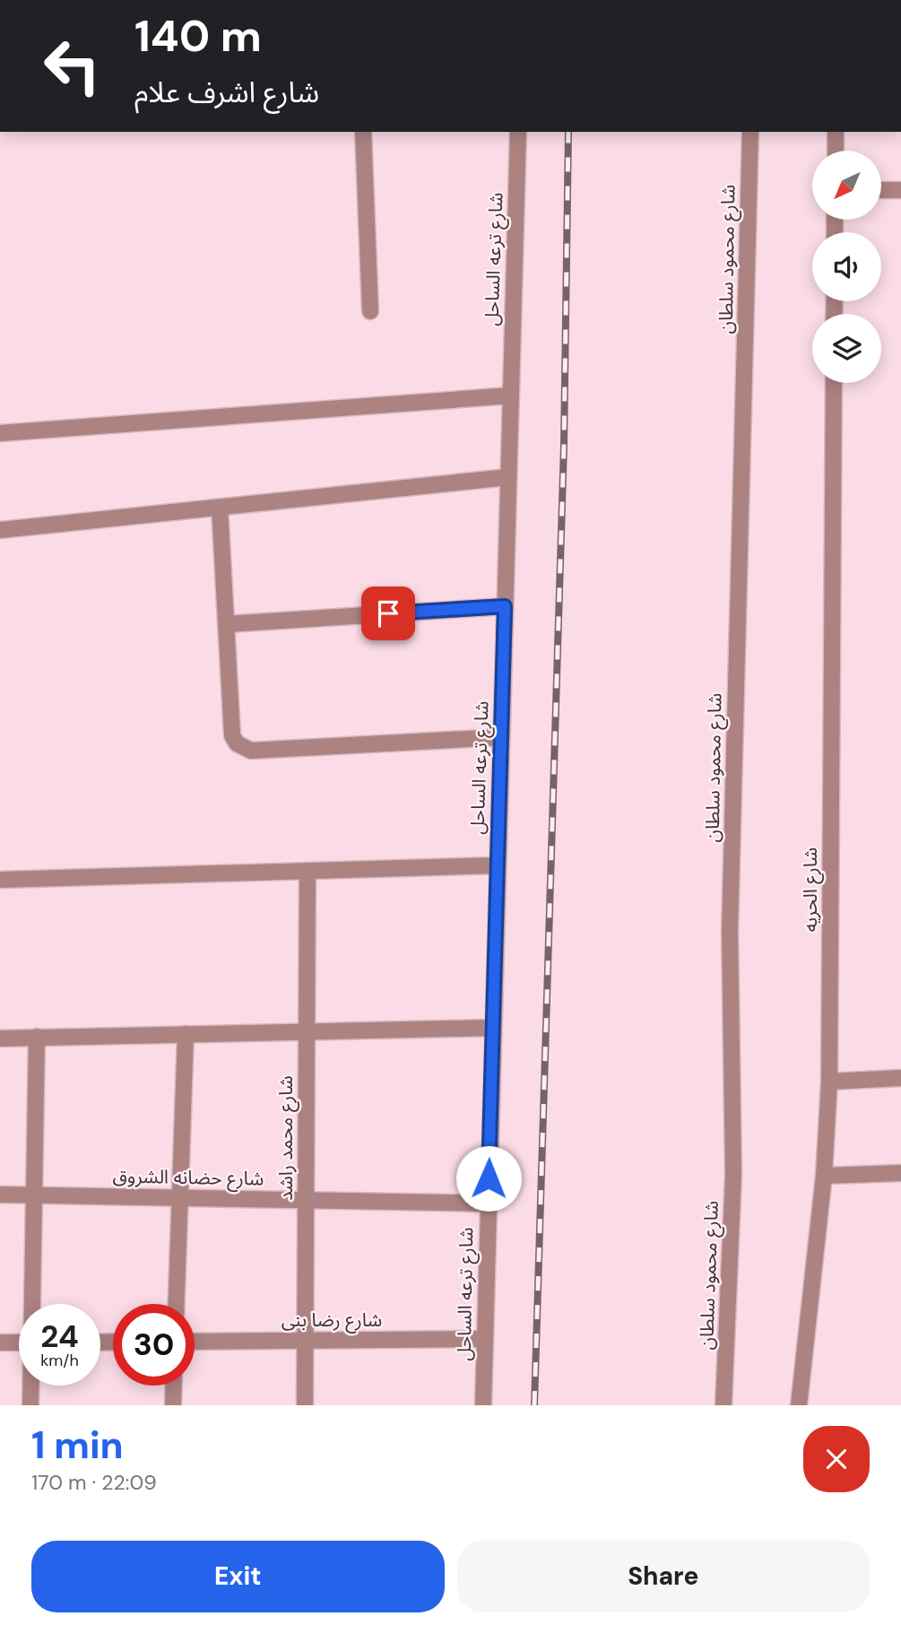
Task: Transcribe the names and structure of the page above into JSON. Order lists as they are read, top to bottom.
{
  "streets": {
    "street": [
      "شارع ترعه الساحل",
      "شارع محمود سلطان",
      "شارع الحريه",
      "شارع محمد راشد",
      "شارع حضانه الشروق",
      "شارع رضا بنى"
    ]
  },
  "crossings": [
    ["شارع ترعه الساحل", "شارع حضانه الشروق"],
    ["شارع ترعه الساحل", "شارع رضا بنى"],
    ["شارع محمد راشد", "شارع حضانه الشروق"],
    ["شارع محمد راشد", "شارع رضا بنى"]
  ],
  "north": "bottom left",
  "page": {
    "turn": ["140 m", "شارع اشرف علام"],
    "speed": "24 km/h",
    "limit": "30",
    "heading": ["1 min", "170 m · 22:09"],
    "buttons": ["Exit", "Share"]
  }
}
